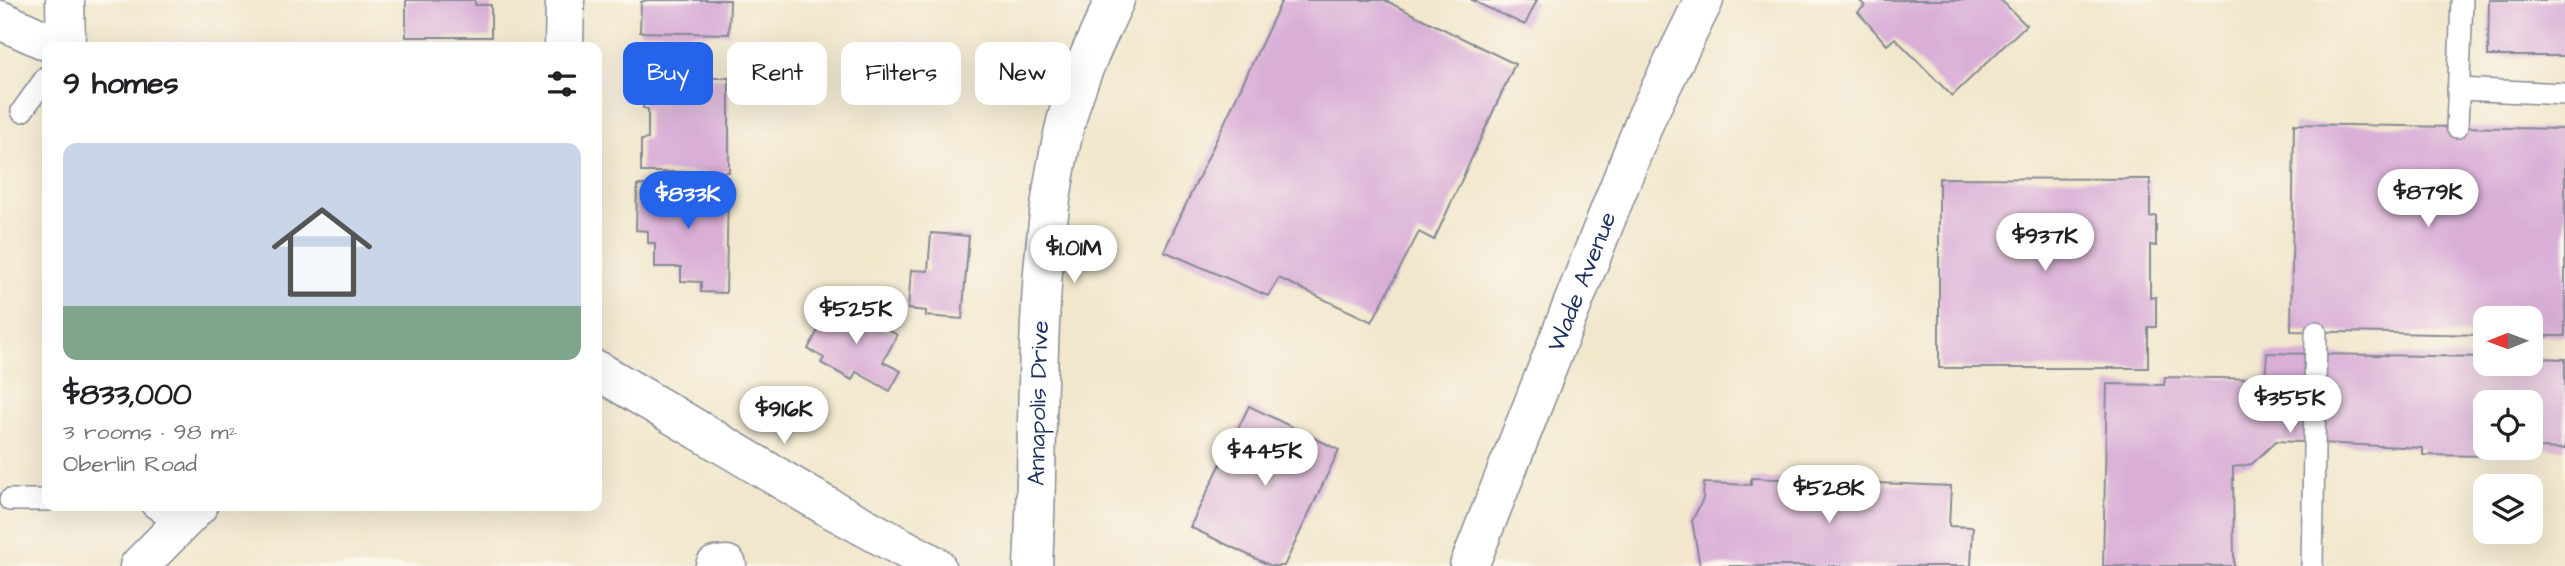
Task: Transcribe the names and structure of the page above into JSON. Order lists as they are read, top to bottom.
{
  "streets": {
    "main road": ["Wade Avenue", "Annapolis Drive"]
  },
  "north": "left",
  "page": {
    "chip": [
      "Buy",
      "Rent",
      "Filters",
      "New"
    ],
    "heading": "9 homes",
    "list": [
      {
        "name": "$833,000",
        "note": "3 rooms · 98 m² · Oberlin Road"
      }
    ],
    "price": [
      "$879K",
      "$833K",
      "$937K",
      "$1.01M",
      "$525K",
      "$355K",
      "$916K",
      "$445K",
      "$528K"
    ]
  }
}
